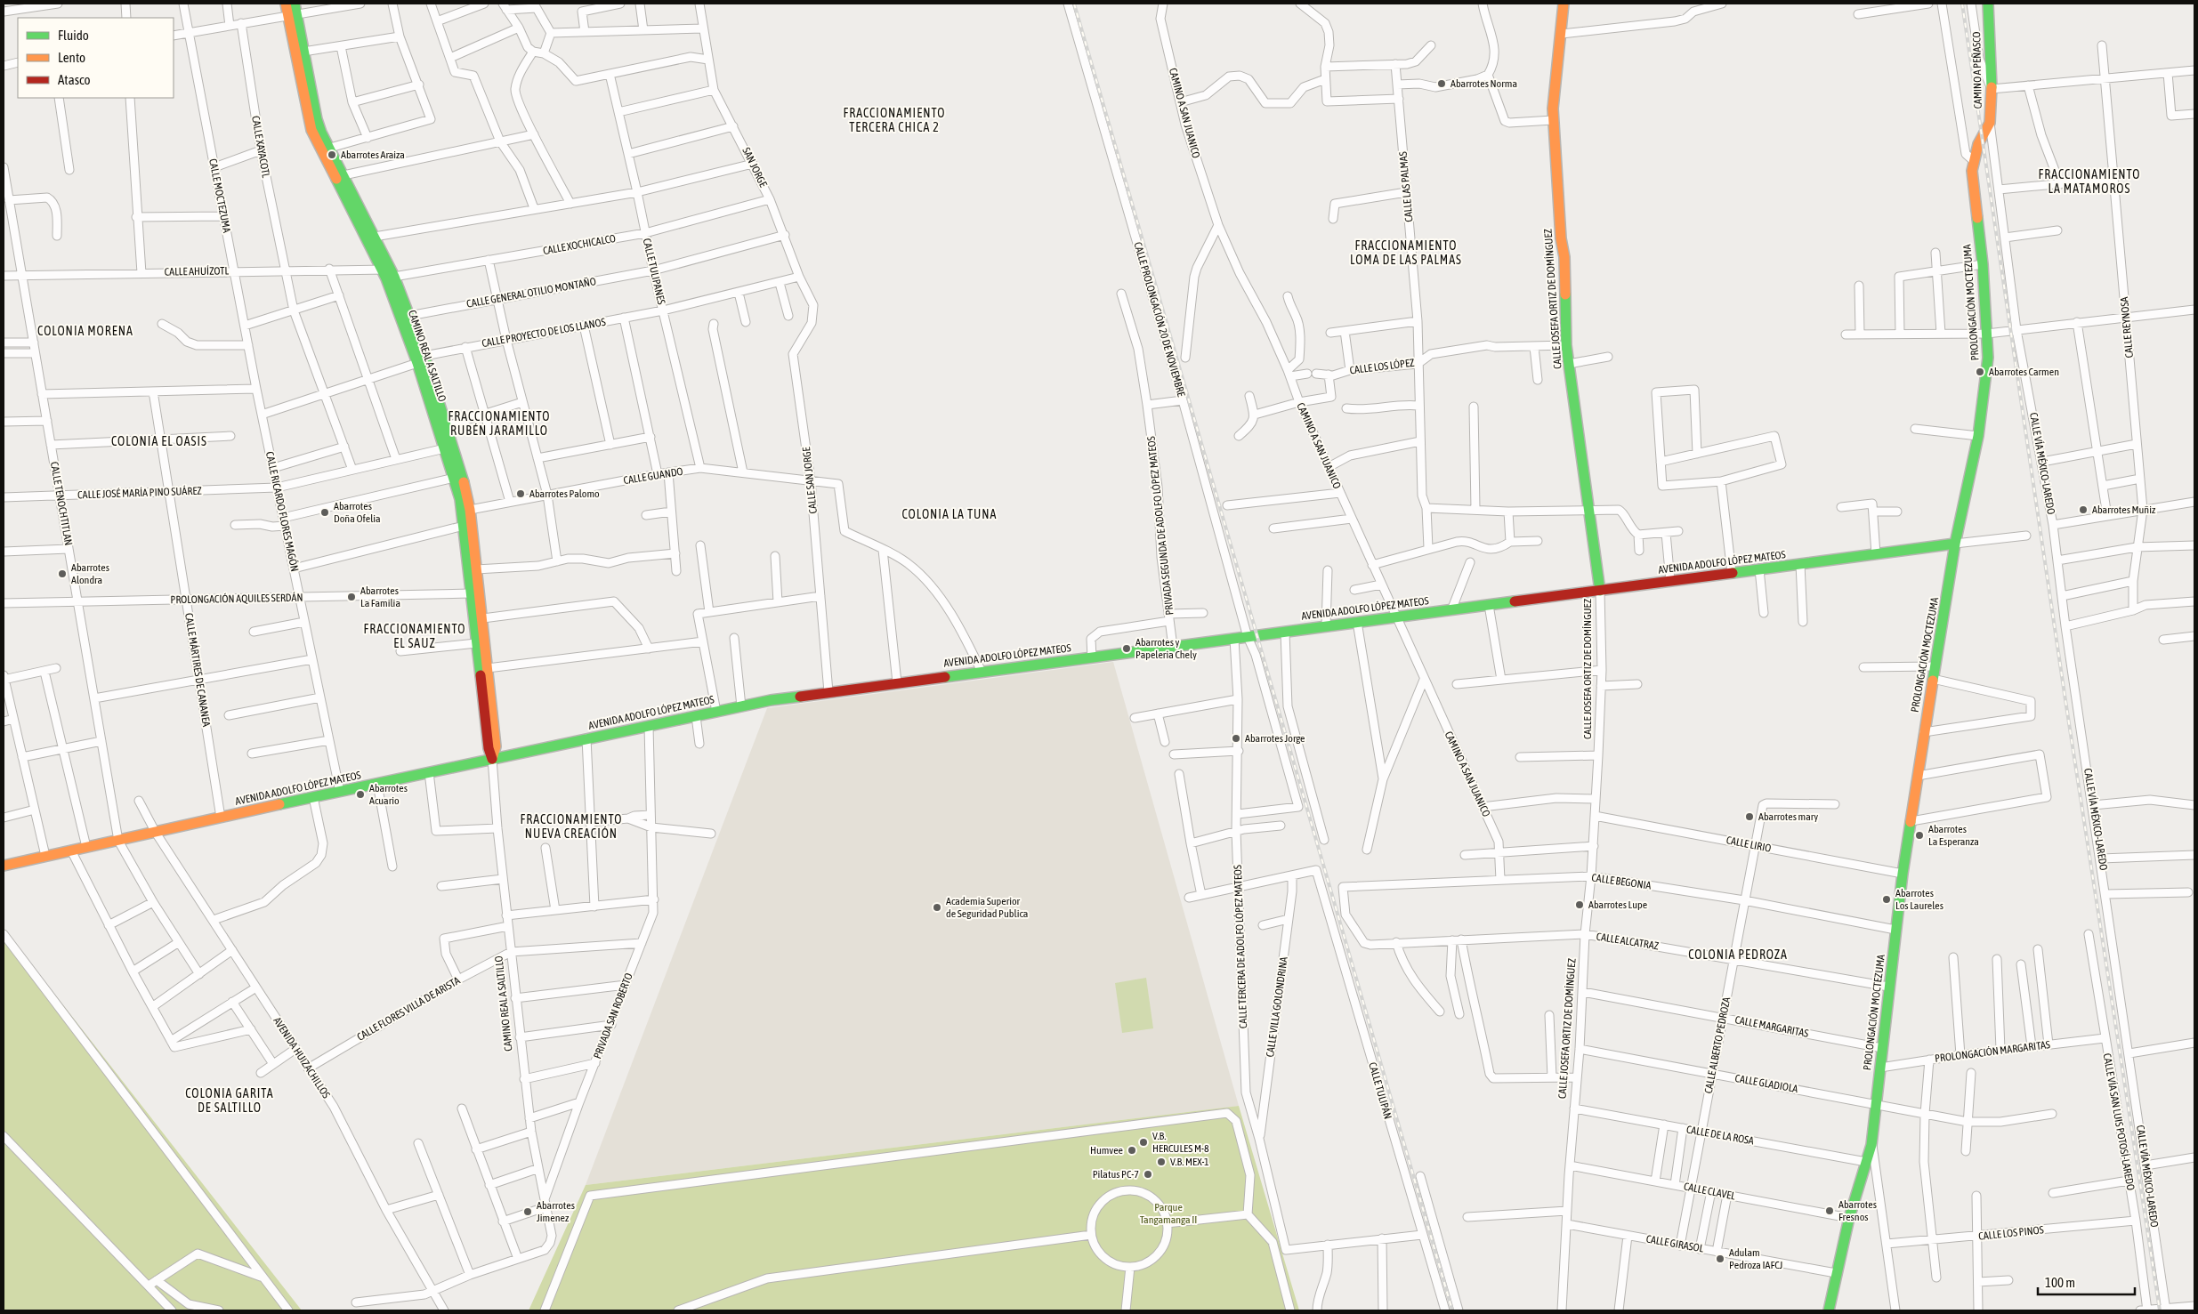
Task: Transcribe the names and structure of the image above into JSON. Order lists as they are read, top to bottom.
{
  "streets": {
    "street": [
      "CAMINO A PEÑASCO",
      "CAMINO A SAN JUANICO",
      "CALLE XAYACOTL",
      "SAN JORGE",
      "CALLE LAS PALMAS",
      "CALLE MOCTEZUMA",
      "CALLE XOCHICALCO",
      "CALLE AHUÍZOTL",
      "CALLE TULIPANES",
      "CALLE GENERAL OTILIO MONTAÑO",
      "CALLE JOSEFA ORTIZ DE DOMÍNGUEZ",
      "PROLONGACIÓN MOCTEZUMA",
      "CALLE PROLONGACIÓN 20 DE NOVIEMBRE",
      "CALLE REYNOSA",
      "CALLE PROYECTO DE LOS LLANOS",
      "CAMINO REAL A SALTILLO",
      "CALLE LOS LÓPEZ",
      "CALLE VÍA MÉXICO-LAREDO",
      "CALLE GUANDO",
      "CALLE SAN JORGE",
      "CALLE JOSÉ MARÍA PINO SUÁREZ",
      "CALLE TENOCHTITLAN",
      "CALLE RICARDO FLORES MAGÓN",
      "PRIVADA SEGUNDA DE ADOLFO LÓPEZ MATEOS",
      "AVENIDA ADOLFO LÓPEZ MATEOS",
      "PROLONGACIÓN AQUILES SERDÁN",
      "CALLE MÁRTIRES DE CANANEA",
      "CALLE LIRIO",
      "CALLE BEGONIA",
      "CALLE ALCATRAZ",
      "CALLE TERCERA DE ADOLFO LÓPEZ MATEOS",
      "CALLE VILLA GOLONDRINA",
      "CALLE FLORES VILLA DE ARISTA",
      "PRIVADA SAN ROBERTO",
      "CALLE MARGARITAS",
      "CALLE ALBERTO PEDROZA",
      "PROLONGACIÓN MARGARITAS",
      "AVENIDA HUIZACHILLOS",
      "CALLE GLADIOLA",
      "CALLE TULIPÁN",
      "CALLE VÍA SAN LUIS POTOSÍ-LAREDO",
      "CALLE DE LA ROSA",
      "CALLE CLAVEL",
      "CALLE LOS PINOS",
      "CALLE GIRASOL"
    ]
  },
  "crossings": [
    ["CAMINO A PEÑASCO", "PROLONGACIÓN MOCTEZUMA"],
    ["CAMINO A PEÑASCO", "CALLE VÍA MÉXICO-LAREDO"],
    ["CAMINO A SAN JUANICO", "AVENIDA ADOLFO LÓPEZ MATEOS"],
    ["CAMINO A SAN JUANICO", "CALLE BEGONIA"],
    ["CALLE XAYACOTL", "CALLE AHUÍZOTL"],
    ["CALLE XAYACOTL", "CALLE PROYECTO DE LOS LLANOS"],
    ["CALLE XAYACOTL", "CALLE JOSÉ MARÍA PINO SUÁREZ"],
    ["SAN JORGE", "CALLE XOCHICALCO"],
    ["SAN JORGE", "CALLE GENERAL OTILIO MONTAÑO"],
    ["SAN JORGE", "CALLE PROYECTO DE LOS LLANOS"],
    ["SAN JORGE", "CALLE SAN JORGE"],
    ["CALLE LAS PALMAS", "CALLE LOS LÓPEZ"],
    ["CALLE MOCTEZUMA", "CALLE AHUÍZOTL"],
    ["CALLE MOCTEZUMA", "CALLE RICARDO FLORES MAGÓN"],
    ["CALLE XOCHICALCO", "CALLE AHUÍZOTL"],
    ["CALLE XOCHICALCO", "CALLE TULIPANES"],
    ["CALLE XOCHICALCO", "CAMINO REAL A SALTILLO"],
    ["CALLE AHUÍZOTL", "CAMINO REAL A SALTILLO"],
    ["CALLE AHUÍZOTL", "CALLE TENOCHTITLAN"],
    ["CALLE TULIPANES", "CALLE GENERAL OTILIO MONTAÑO"],
    ["CALLE TULIPANES", "CALLE PROYECTO DE LOS LLANOS"],
    ["CALLE TULIPANES", "CALLE GUANDO"],
    ["CALLE GENERAL OTILIO MONTAÑO", "CAMINO REAL A SALTILLO"],
    ["CALLE JOSEFA ORTIZ DE DOMÍNGUEZ", "CALLE LOS LÓPEZ"],
    ["CALLE JOSEFA ORTIZ DE DOMÍNGUEZ", "AVENIDA ADOLFO LÓPEZ MATEOS"],
    ["CALLE JOSEFA ORTIZ DE DOMÍNGUEZ", "CALLE LIRIO"],
    ["CALLE JOSEFA ORTIZ DE DOMÍNGUEZ", "CALLE BEGONIA"],
    ["CALLE JOSEFA ORTIZ DE DOMÍNGUEZ", "CALLE ALCATRAZ"],
    ["CALLE JOSEFA ORTIZ DE DOMÍNGUEZ", "CALLE MARGARITAS"],
    ["CALLE JOSEFA ORTIZ DE DOMÍNGUEZ", "CALLE GLADIOLA"],
    ["CALLE JOSEFA ORTIZ DE DOMÍNGUEZ", "CALLE DE LA ROSA"],
    ["CALLE JOSEFA ORTIZ DE DOMÍNGUEZ", "CALLE CLAVEL"],
    ["CALLE JOSEFA ORTIZ DE DOMÍNGUEZ", "CALLE GIRASOL"],
    ["PROLONGACIÓN MOCTEZUMA", "AVENIDA ADOLFO LÓPEZ MATEOS"],
    ["PROLONGACIÓN MOCTEZUMA", "CALLE LIRIO"],
    ["PROLONGACIÓN MOCTEZUMA", "CALLE BEGONIA"],
    ["PROLONGACIÓN MOCTEZUMA", "CALLE ALCATRAZ"],
    ["PROLONGACIÓN MOCTEZUMA", "CALLE MARGARITAS"],
    ["PROLONGACIÓN MOCTEZUMA", "PROLONGACIÓN MARGARITAS"],
    ["PROLONGACIÓN MOCTEZUMA", "CALLE GLADIOLA"],
    ["PROLONGACIÓN MOCTEZUMA", "CALLE DE LA ROSA"],
    ["PROLONGACIÓN MOCTEZUMA", "CALLE CLAVEL"],
    ["PROLONGACIÓN MOCTEZUMA", "CALLE GIRASOL"],
    ["CALLE PROLONGACIÓN 20 DE NOVIEMBRE", "AVENIDA ADOLFO LÓPEZ MATEOS"],
    ["CALLE PROYECTO DE LOS LLANOS", "CAMINO REAL A SALTILLO"],
    ["CALLE PROYECTO DE LOS LLANOS", "CALLE SAN JORGE"],
    ["CALLE PROYECTO DE LOS LLANOS", "CALLE RICARDO FLORES MAGÓN"],
    ["CAMINO REAL A SALTILLO", "CALLE GUANDO"],
    ["CAMINO REAL A SALTILLO", "CALLE JOSÉ MARÍA PINO SUÁREZ"],
    ["CAMINO REAL A SALTILLO", "AVENIDA ADOLFO LÓPEZ MATEOS"],
    ["CAMINO REAL A SALTILLO", "PROLONGACIÓN AQUILES SERDÁN"],
    ["CAMINO REAL A SALTILLO", "CALLE FLORES VILLA DE ARISTA"],
    ["CAMINO REAL A SALTILLO", "PRIVADA SAN ROBERTO"],
    ["CALLE GUANDO", "CALLE SAN JORGE"],
    ["CALLE SAN JORGE", "AVENIDA ADOLFO LÓPEZ MATEOS"],
    ["CALLE JOSÉ MARÍA PINO SUÁREZ", "CALLE TENOCHTITLAN"],
    ["CALLE JOSÉ MARÍA PINO SUÁREZ", "CALLE RICARDO FLORES MAGÓN"],
    ["CALLE JOSÉ MARÍA PINO SUÁREZ", "CALLE MÁRTIRES DE CANANEA"],
    ["CALLE TENOCHTITLAN", "AVENIDA ADOLFO LÓPEZ MATEOS"],
    ["CALLE TENOCHTITLAN", "PROLONGACIÓN AQUILES SERDÁN"],
    ["CALLE RICARDO FLORES MAGÓN", "AVENIDA ADOLFO LÓPEZ MATEOS"],
    ["CALLE RICARDO FLORES MAGÓN", "PROLONGACIÓN AQUILES SERDÁN"],
    ["PRIVADA SEGUNDA DE ADOLFO LÓPEZ MATEOS", "AVENIDA ADOLFO LÓPEZ MATEOS"],
    ["AVENIDA ADOLFO LÓPEZ MATEOS", "CALLE MÁRTIRES DE CANANEA"],
    ["AVENIDA ADOLFO LÓPEZ MATEOS", "CALLE TERCERA DE ADOLFO LÓPEZ MATEOS"],
    ["AVENIDA ADOLFO LÓPEZ MATEOS", "PRIVADA SAN ROBERTO"],
    ["AVENIDA ADOLFO LÓPEZ MATEOS", "AVENIDA HUIZACHILLOS"],
    ["PROLONGACIÓN AQUILES SERDÁN", "CALLE MÁRTIRES DE CANANEA"],
    ["CALLE LIRIO", "CALLE ALBERTO PEDROZA"],
    ["CALLE BEGONIA", "CALLE ALCATRAZ"],
    ["CALLE BEGONIA", "CALLE ALBERTO PEDROZA"],
    ["CALLE ALCATRAZ", "CALLE ALBERTO PEDROZA"],
    ["CALLE TERCERA DE ADOLFO LÓPEZ MATEOS", "CALLE VILLA GOLONDRINA"],
    ["CALLE VILLA GOLONDRINA", "CALLE TULIPÁN"],
    ["CALLE FLORES VILLA DE ARISTA", "AVENIDA HUIZACHILLOS"],
    ["CALLE MARGARITAS", "CALLE ALBERTO PEDROZA"],
    ["CALLE ALBERTO PEDROZA", "CALLE GLADIOLA"],
    ["CALLE ALBERTO PEDROZA", "CALLE DE LA ROSA"],
    ["CALLE ALBERTO PEDROZA", "CALLE CLAVEL"],
    ["CALLE ALBERTO PEDROZA", "CALLE GIRASOL"],
    ["PROLONGACIÓN MARGARITAS", "CALLE VÍA SAN LUIS POTOSÍ-LAREDO"],
    ["CALLE VÍA SAN LUIS POTOSÍ-LAREDO", "CALLE LOS PINOS"]
  ],
  "districts": [
    "FRACCIONAMIENTO TERCERA CHICA 2",
    "FRACCIONAMIENTO LA MATAMOROS",
    "FRACCIONAMIENTO LOMA DE LAS PALMAS",
    "COLONIA MORENA",
    "FRACCIONAMIENTO RUBÉN JARAMILLO",
    "COLONIA EL OASIS",
    "COLONIA LA TUNA",
    "FRACCIONAMIENTO EL SAUZ",
    "FRACCIONAMIENTO NUEVA CREACIÓN",
    "COLONIA PEDROZA",
    "COLONIA GARITA DE SALTILLO"
  ],
  "parks": ["Parque Tangamanga II"],
  "places": [
    "Abarrotes Norma",
    "Abarrotes Araiza",
    "Abarrotes Carmen",
    "Abarrotes Palomo",
    "Abarrotes Muñiz",
    "Abarrotes Doña Ofelia",
    "Abarrotes Alondra",
    "Abarrotes La Familia",
    "Abarrotes y Papeleria Chely",
    "Abarrotes Jorge",
    "Abarrotes Acuario",
    "Abarrotes mary",
    "Abarrotes La Esperanza",
    "Abarrotes Los Laureles",
    "Abarrotes Lupe",
    "Academia Superior de Seguridad Publica",
    "V.B. HERCULES M-8",
    "Humvee",
    "V.B. MEX-1",
    "Pilatus PC-7",
    "Abarrotes Fresnos",
    "Abarrotes Jimenez",
    "Adulam Pedroza IAFCJ"
  ],
  "legend": ["Fluido", "Lento", "Atasco"],
  "scale_bar": "100 m"
}
